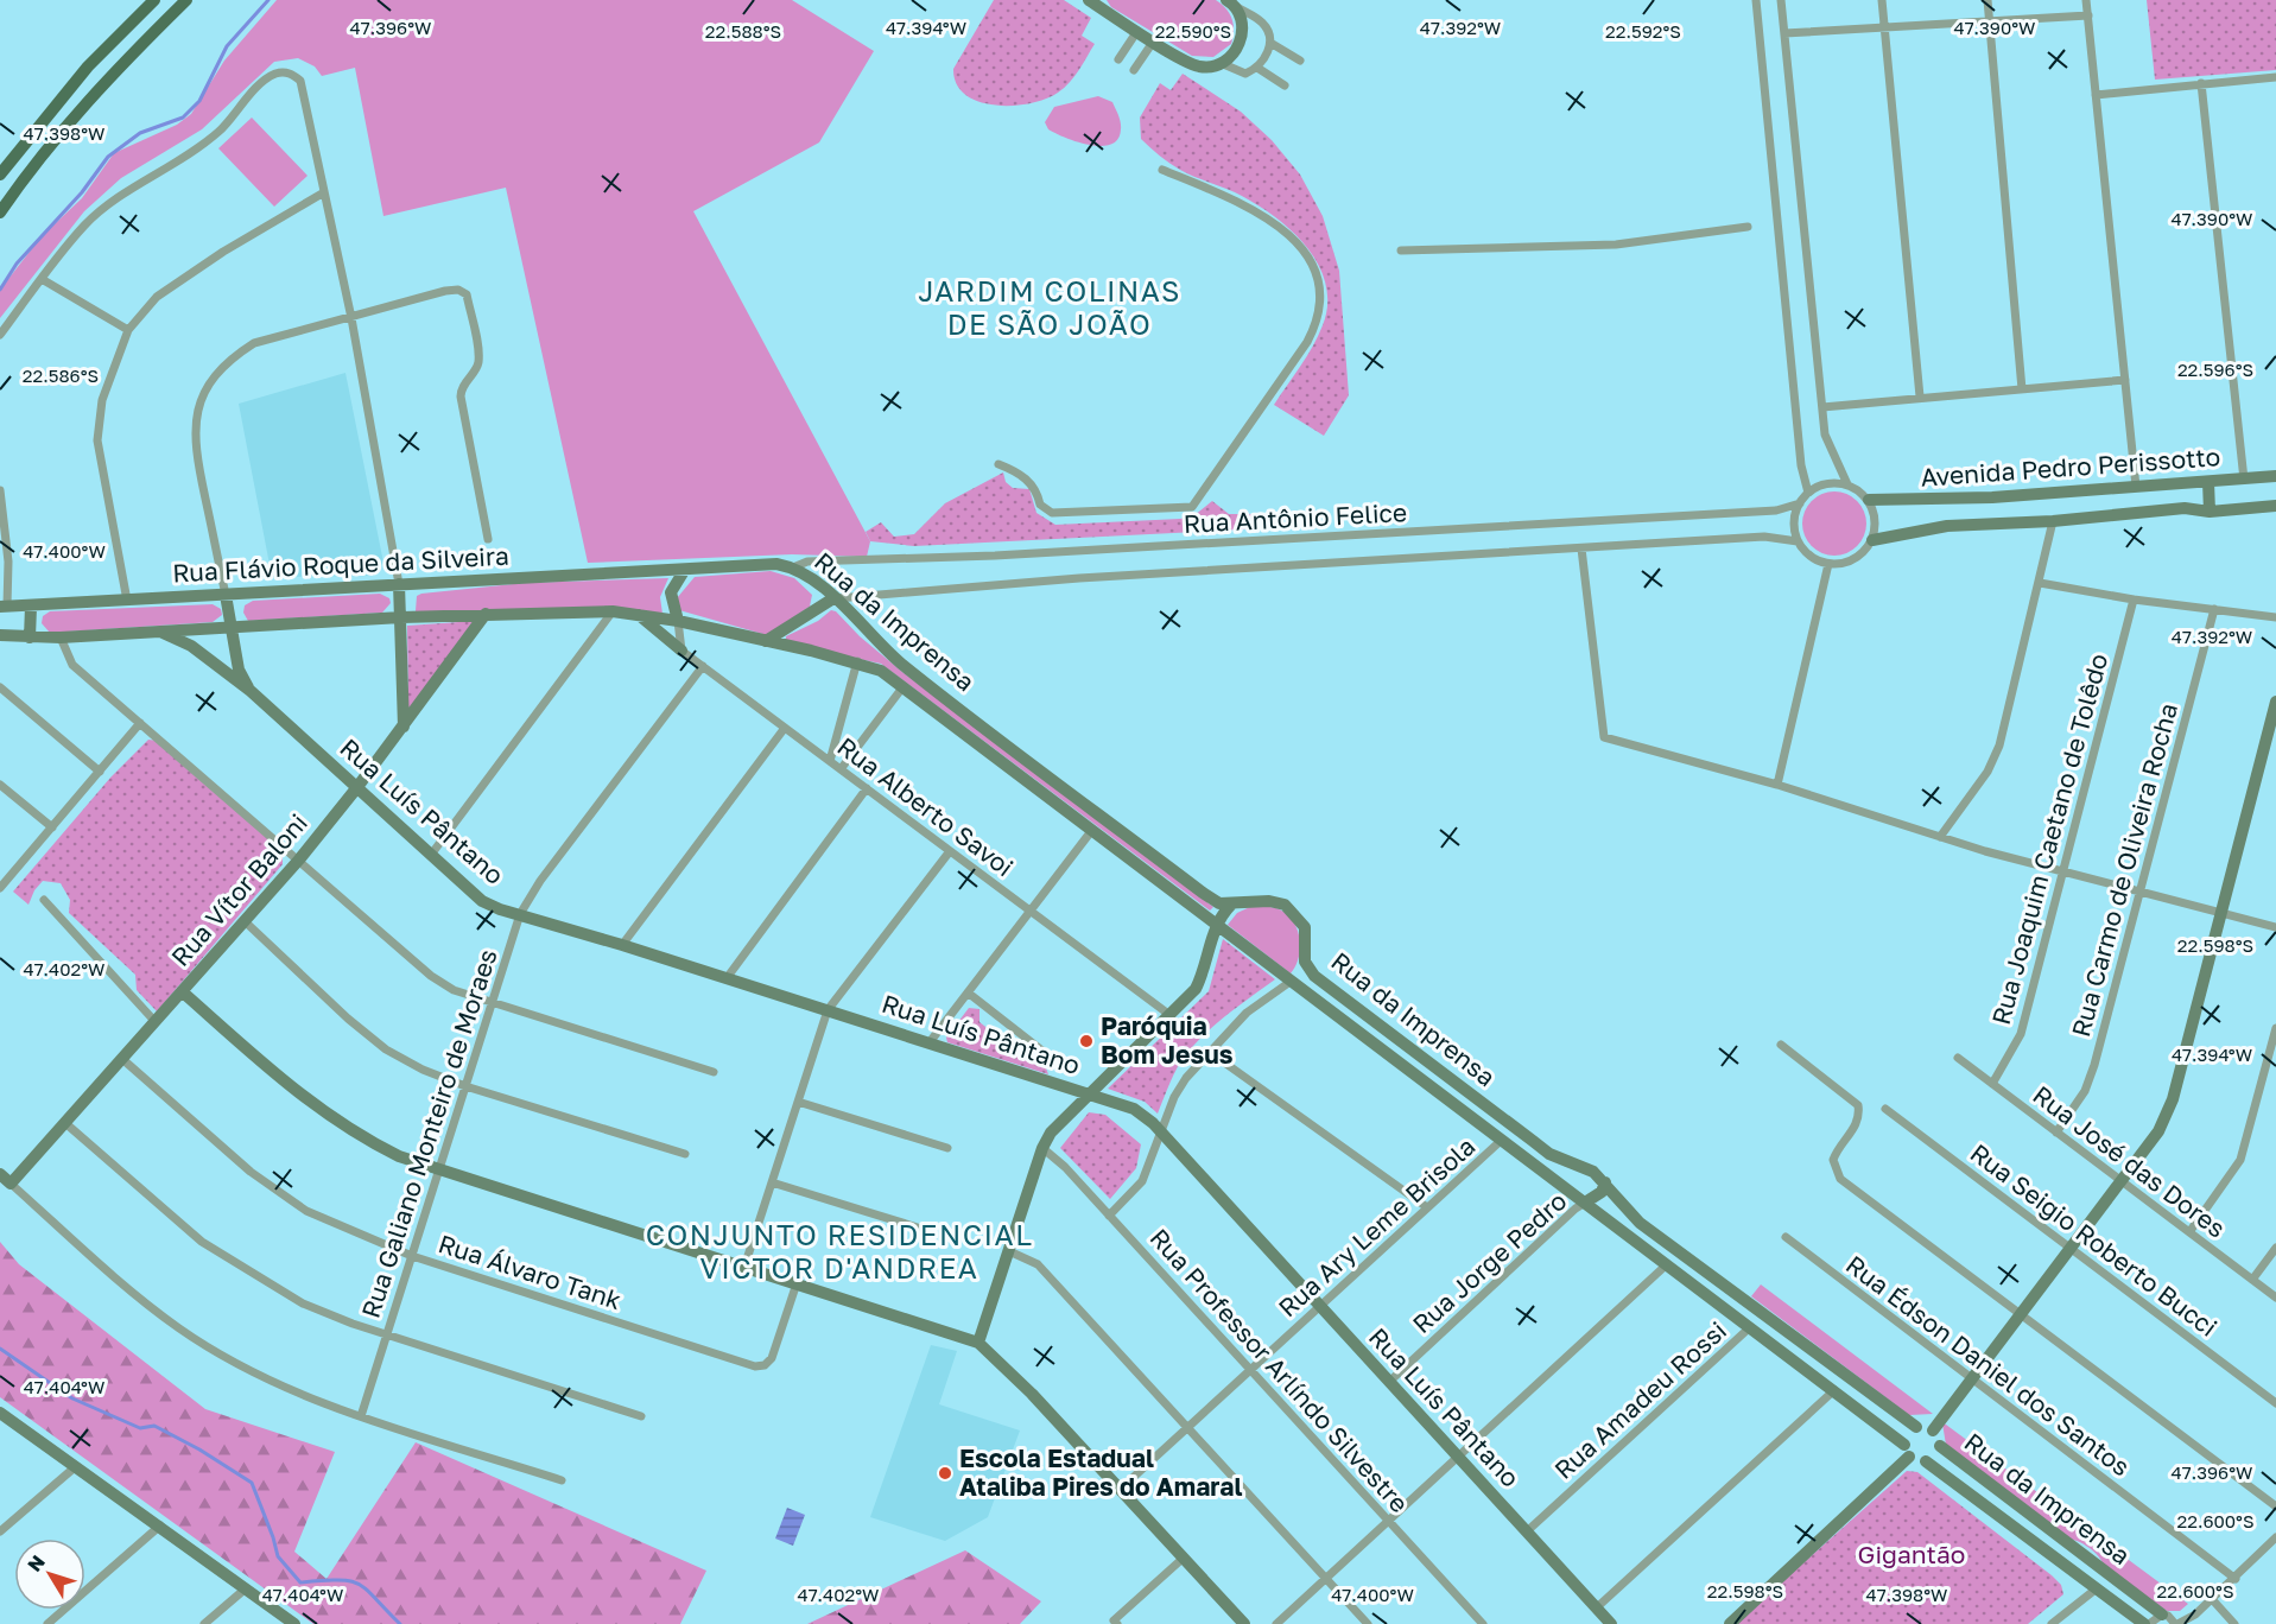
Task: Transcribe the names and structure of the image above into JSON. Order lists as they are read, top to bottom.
{
  "streets": {
    "street": [
      "Avenida Pedro Perissotto",
      "Rua Antônio Felice",
      "Rua Flávio Roque da Silveira",
      "Rua da Imprensa",
      "Rua Alberto Savoi",
      "Rua Luís Pântano",
      "Rua Joaquim Caetano de Tolêdo",
      "Rua Carmo de Oliveira Rocha",
      "Rua Vítor Baloni",
      "Rua Galiano Monteiro de Moraes",
      "Rua José das Dores",
      "Rua Ary Leme Brisola",
      "Rua Seigio Roberto Bucci",
      "Rua Jorge Pedro",
      "Rua Álvaro Tank",
      "Rua Édson Daniel dos Santos",
      "Rua Professor Arlíndo Silvestre",
      "Rua Amadeu Rossi"
    ]
  },
  "crossings": [
    ["Avenida Pedro Perissotto", "Rua Antônio Felice"],
    ["Rua Antônio Felice", "Rua da Imprensa"],
    ["Rua Flávio Roque da Silveira", "Rua da Imprensa"],
    ["Rua Flávio Roque da Silveira", "Rua Luís Pântano"],
    ["Rua da Imprensa", "Rua Ary Leme Brisola"],
    ["Rua da Imprensa", "Rua Jorge Pedro"],
    ["Rua da Imprensa", "Rua Amadeu Rossi"],
    ["Rua Alberto Savoi", "Rua Galiano Monteiro de Moraes"],
    ["Rua Luís Pântano", "Rua Vítor Baloni"],
    ["Rua Luís Pântano", "Rua Galiano Monteiro de Moraes"],
    ["Rua Luís Pântano", "Rua Ary Leme Brisola"],
    ["Rua Luís Pântano", "Rua Jorge Pedro"],
    ["Rua Luís Pântano", "Rua Amadeu Rossi"],
    ["Rua Joaquim Caetano de Tolêdo", "Rua José das Dores"],
    ["Rua Carmo de Oliveira Rocha", "Rua José das Dores"],
    ["Rua Vítor Baloni", "Rua Álvaro Tank"],
    ["Rua Galiano Monteiro de Moraes", "Rua Álvaro Tank"],
    ["Rua Ary Leme Brisola", "Rua Professor Arlíndo Silvestre"]
  ],
  "districts": ["JARDIM COLINAS DE SÃO JOÃO", "CONJUNTO RESIDENCIAL VICTOR D'ANDREA"],
  "parks": ["Gigantão"],
  "places": ["Paróquia Bom Jesus", "Escola Estadual Ataliba Pires do Amaral"],
  "north": "top left",
  "coordinates": [
    "47.396°W",
    "47.394°W",
    "47.392°W",
    "47.390°W",
    "22.588°S",
    "22.590°S",
    "22.592°S",
    "47.398°W",
    "22.596°S",
    "22.586°S",
    "47.400°W",
    "22.598°S",
    "47.402°W",
    "47.404°W",
    "22.600°S"
  ]
}
